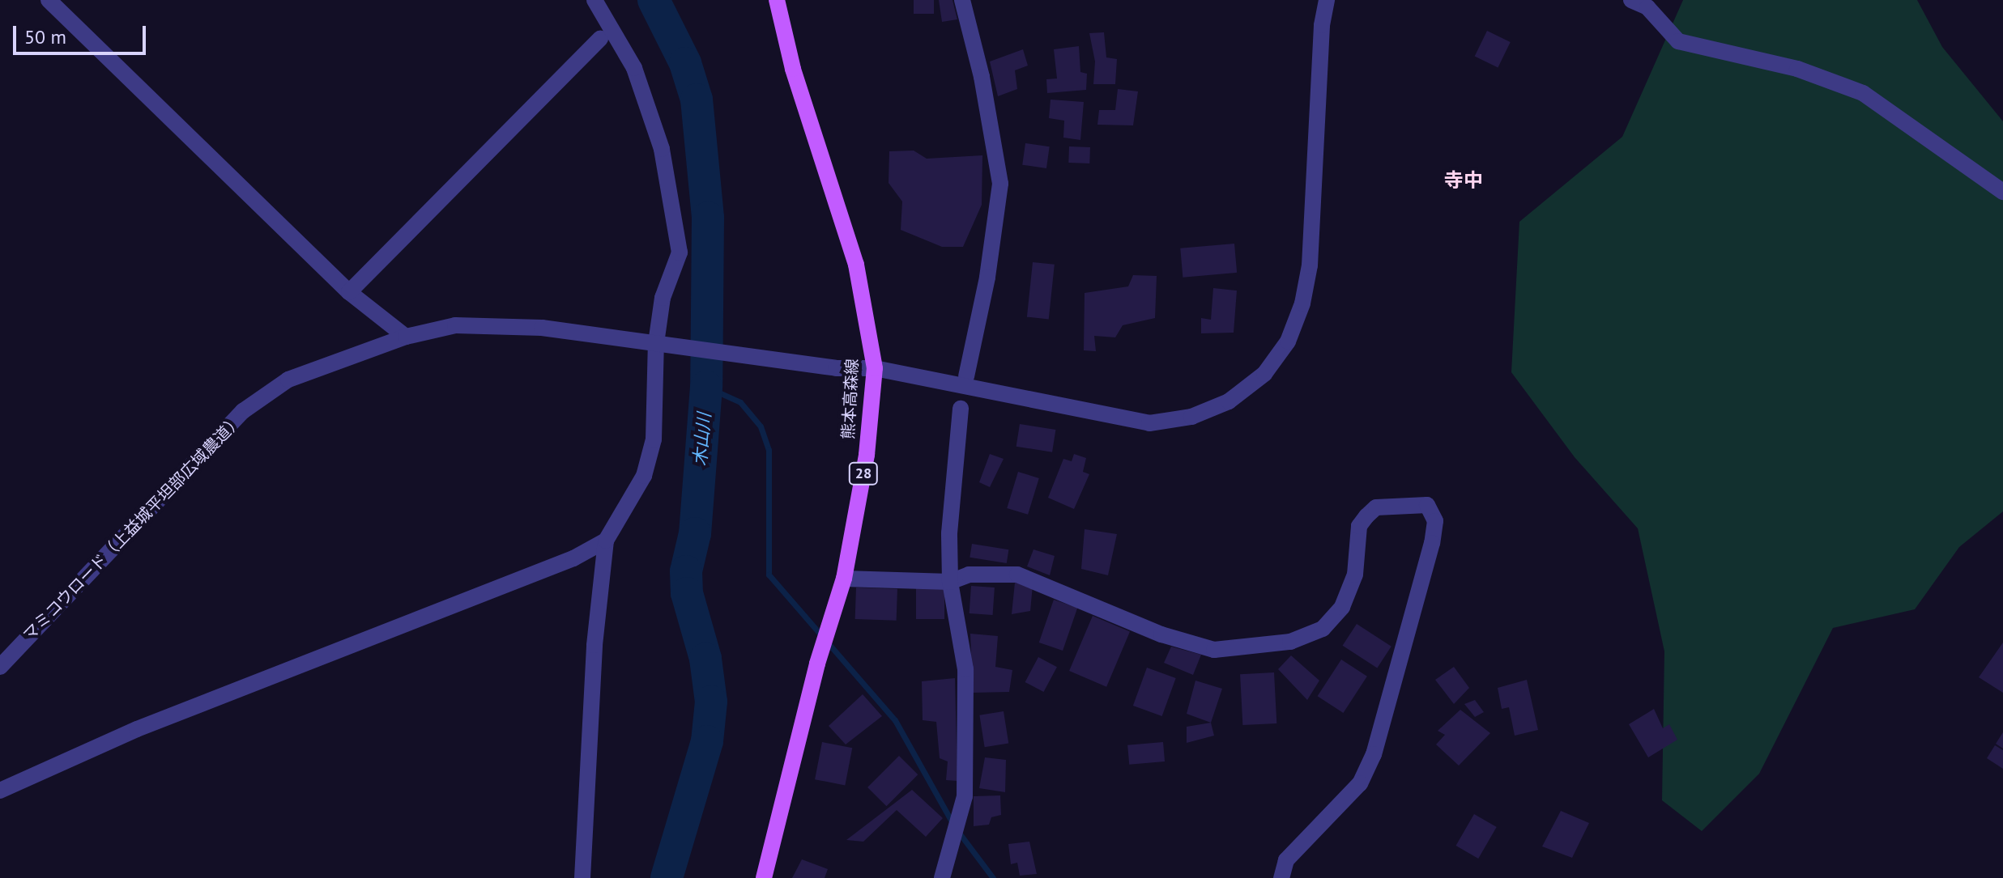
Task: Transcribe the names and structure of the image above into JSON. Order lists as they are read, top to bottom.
{
  "streets": {
    "main road": ["熊本高森線", "28"],
    "street": ["マミコウロード（上益城平坦部広域農道）"]
  },
  "crossings": [
    ["熊本高森線", "マミコウロード（上益城平坦部広域農道）"]
  ],
  "districts": ["寺中"],
  "water": ["木山川"],
  "scale_bar": "50 m"
}
